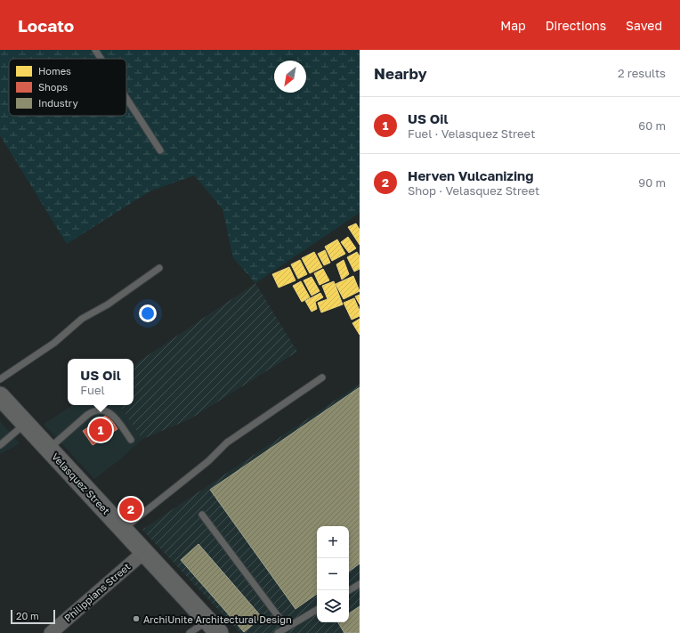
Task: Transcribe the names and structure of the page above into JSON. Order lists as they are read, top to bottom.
{
  "streets": {
    "main road": ["Velasquez Street"],
    "street": ["Philippians Street"]
  },
  "crossings": [
    ["Velasquez Street", "Philippians Street"]
  ],
  "places": ["ArchiUnite Architectural Design"],
  "legend": ["Homes", "Shops", "Industry"],
  "scale_bar": "20 m",
  "north": "bottom left",
  "page": {
    "header": "Locato",
    "nav": ["Map", "Directions", "Saved"],
    "heading": ["Nearby", "2 results"],
    "list": [
      {
        "mark": "1",
        "name": "US Oil",
        "note": "Fuel · Velasquez Street",
        "value": "60 m"
      },
      {
        "mark": "2",
        "name": "Herven Vulcanizing",
        "note": "Shop · Velasquez Street",
        "value": "90 m"
      }
    ],
    "popup": ["US Oil", "Fuel"],
    "pins": ["1", "2"],
    "map_buttons": ["+", "−"],
    "scale": "20 m"
  }
}
